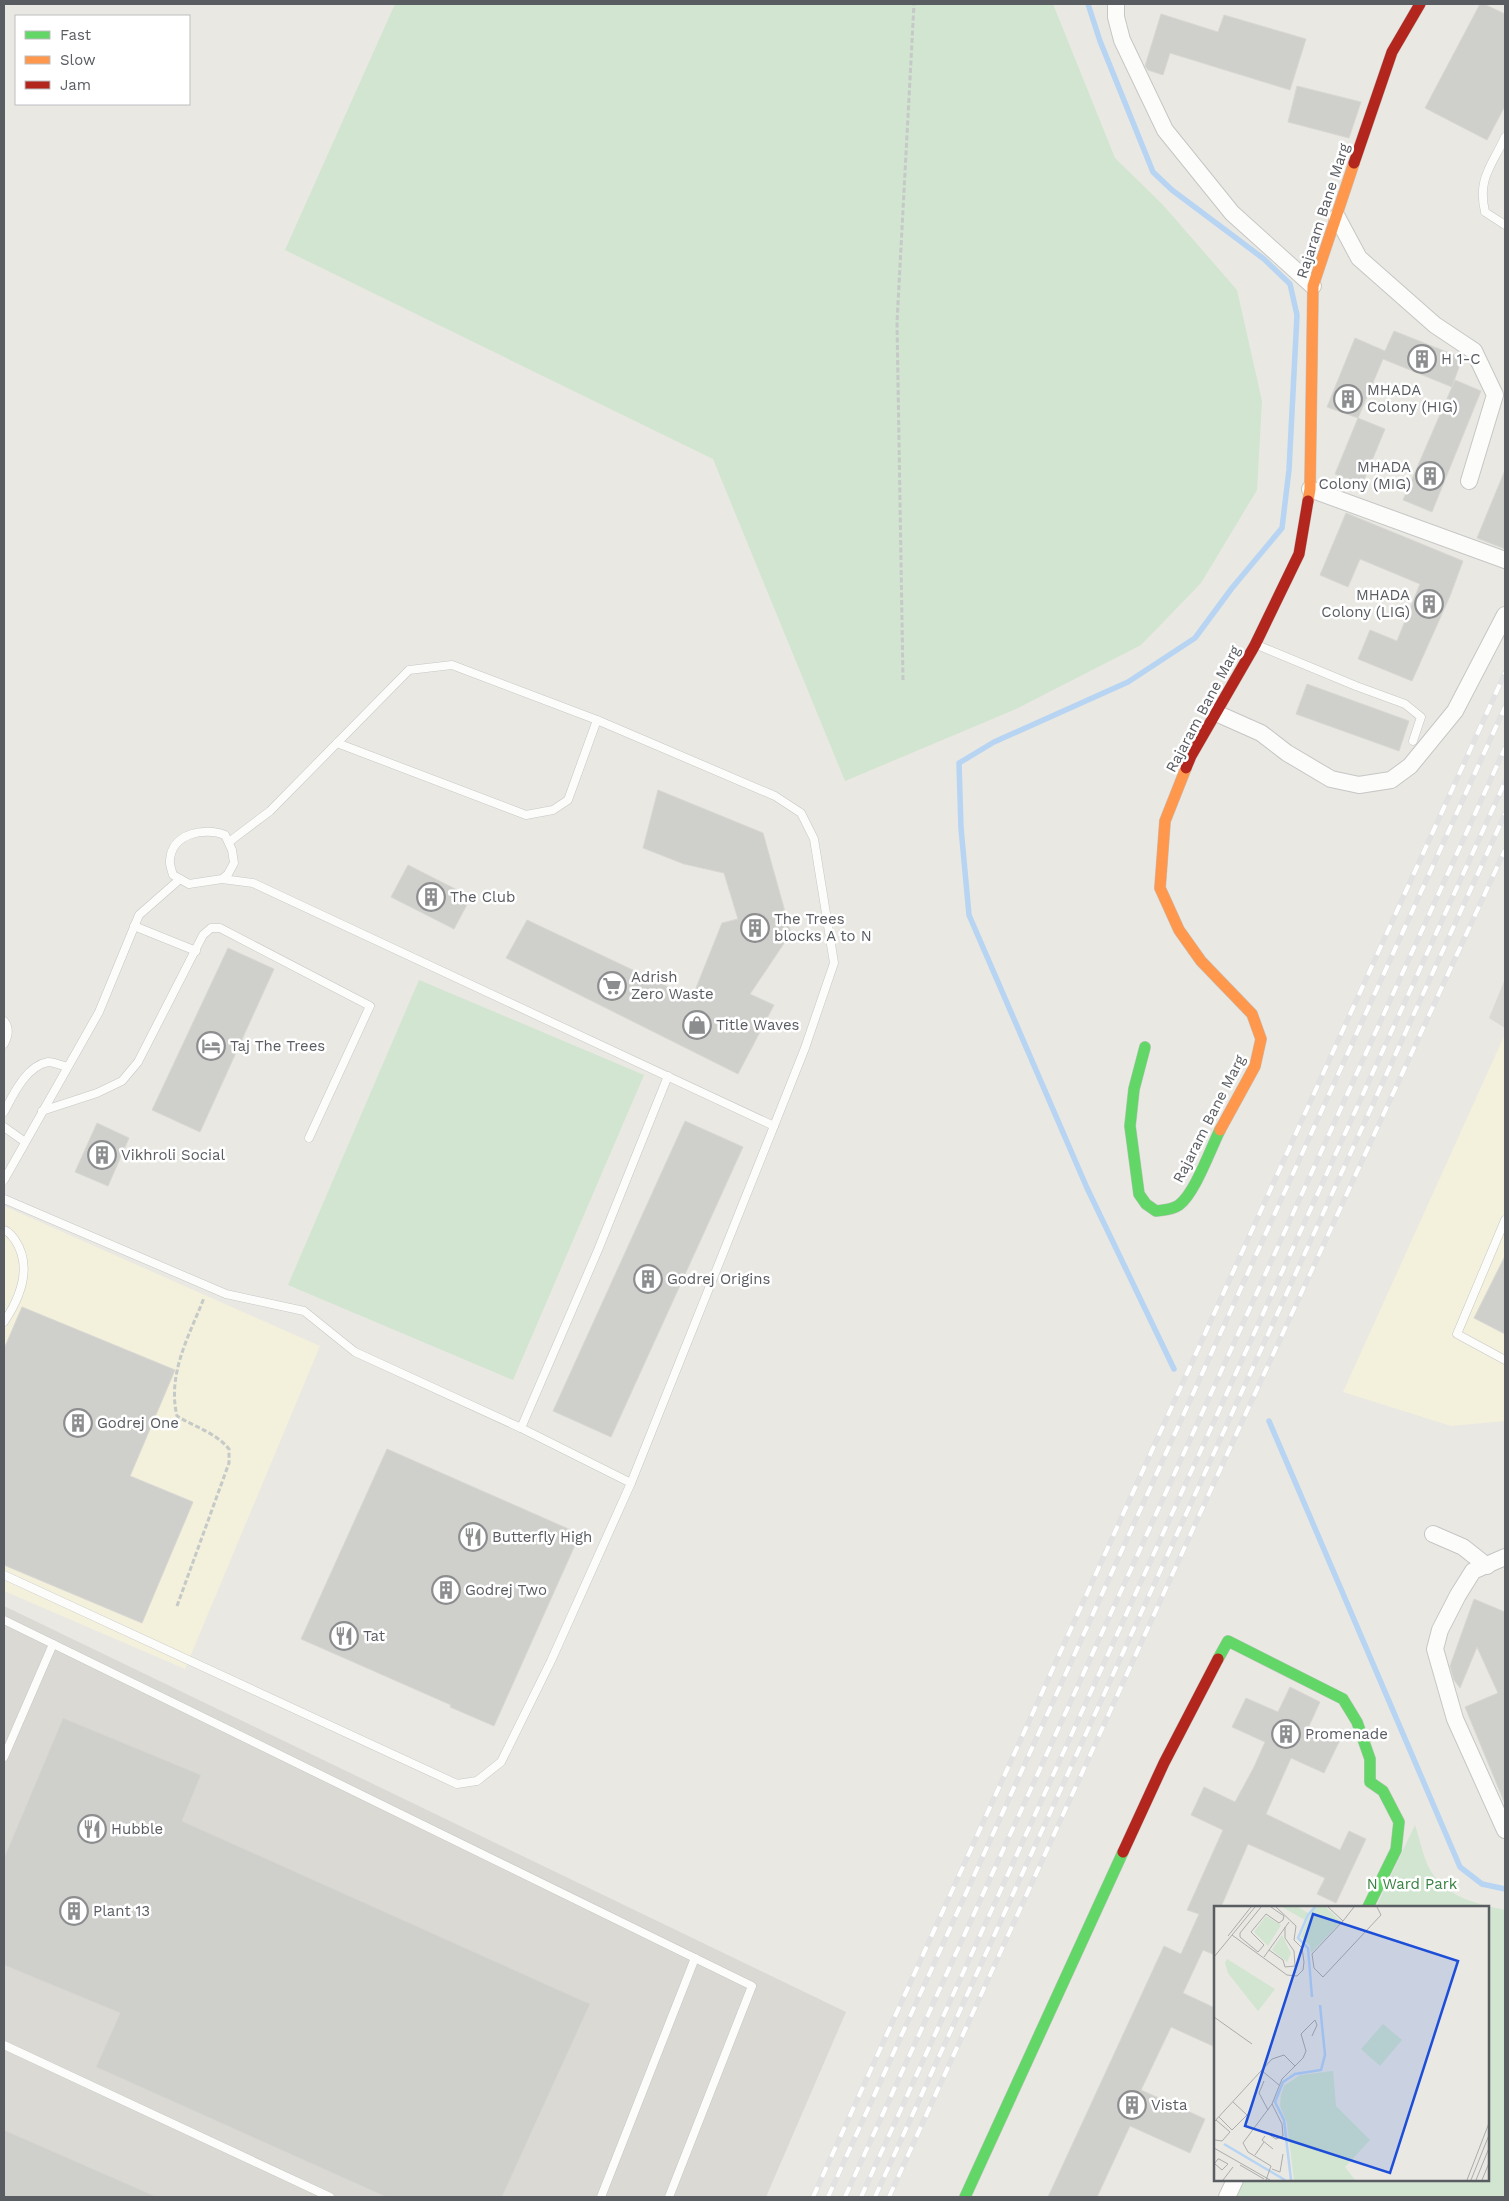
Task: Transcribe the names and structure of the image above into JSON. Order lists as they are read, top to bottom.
{
  "streets": {
    "street": ["Rajaram Bane Marg"]
  },
  "parks": ["N Ward Park"],
  "places": {
    "building": [
      "H 1-C",
      "MHADA Colony (HIG)",
      "MHADA Colony (MIG)",
      "MHADA Colony (LIG)",
      "The Club",
      "The Trees blocks A to N",
      "Vikhroli Social",
      "Godrej Origins",
      "Godrej One",
      "Godrej Two",
      "Promenade",
      "Plant 13",
      "Vista"
    ],
    "supermarket": ["Adrish Zero Waste"],
    "shop": ["Title Waves"],
    "hotel": ["Taj The Trees"],
    "restaurant": ["Butterfly High", "Tat", "Hubble"]
  },
  "legend": ["Fast", "Slow", "Jam"]
}
